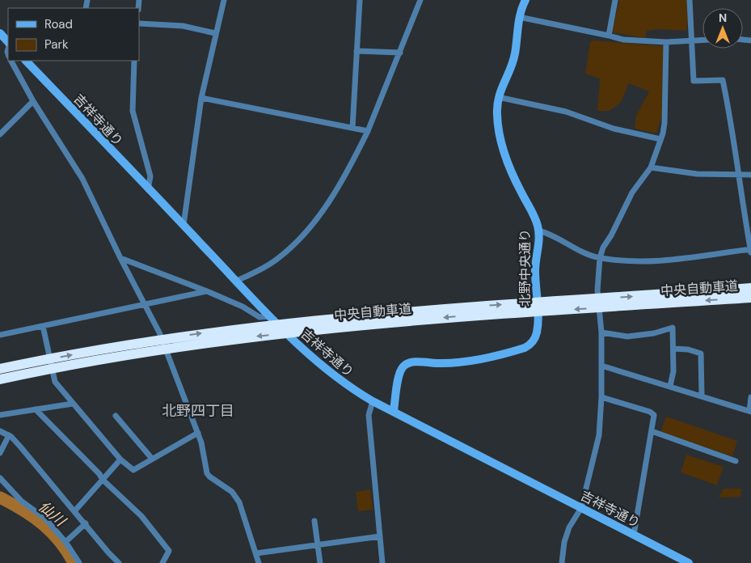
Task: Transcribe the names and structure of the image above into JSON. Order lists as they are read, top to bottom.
{
  "streets": {
    "highway": ["中央自動車道"],
    "main road": ["吉祥寺通り", "北野中央通り"]
  },
  "crossings": [
    ["吉祥寺通り", "北野中央通り"]
  ],
  "districts": ["北野四丁目"],
  "water": ["仙川"],
  "legend": ["Road", "Park"],
  "north": "top"
}
